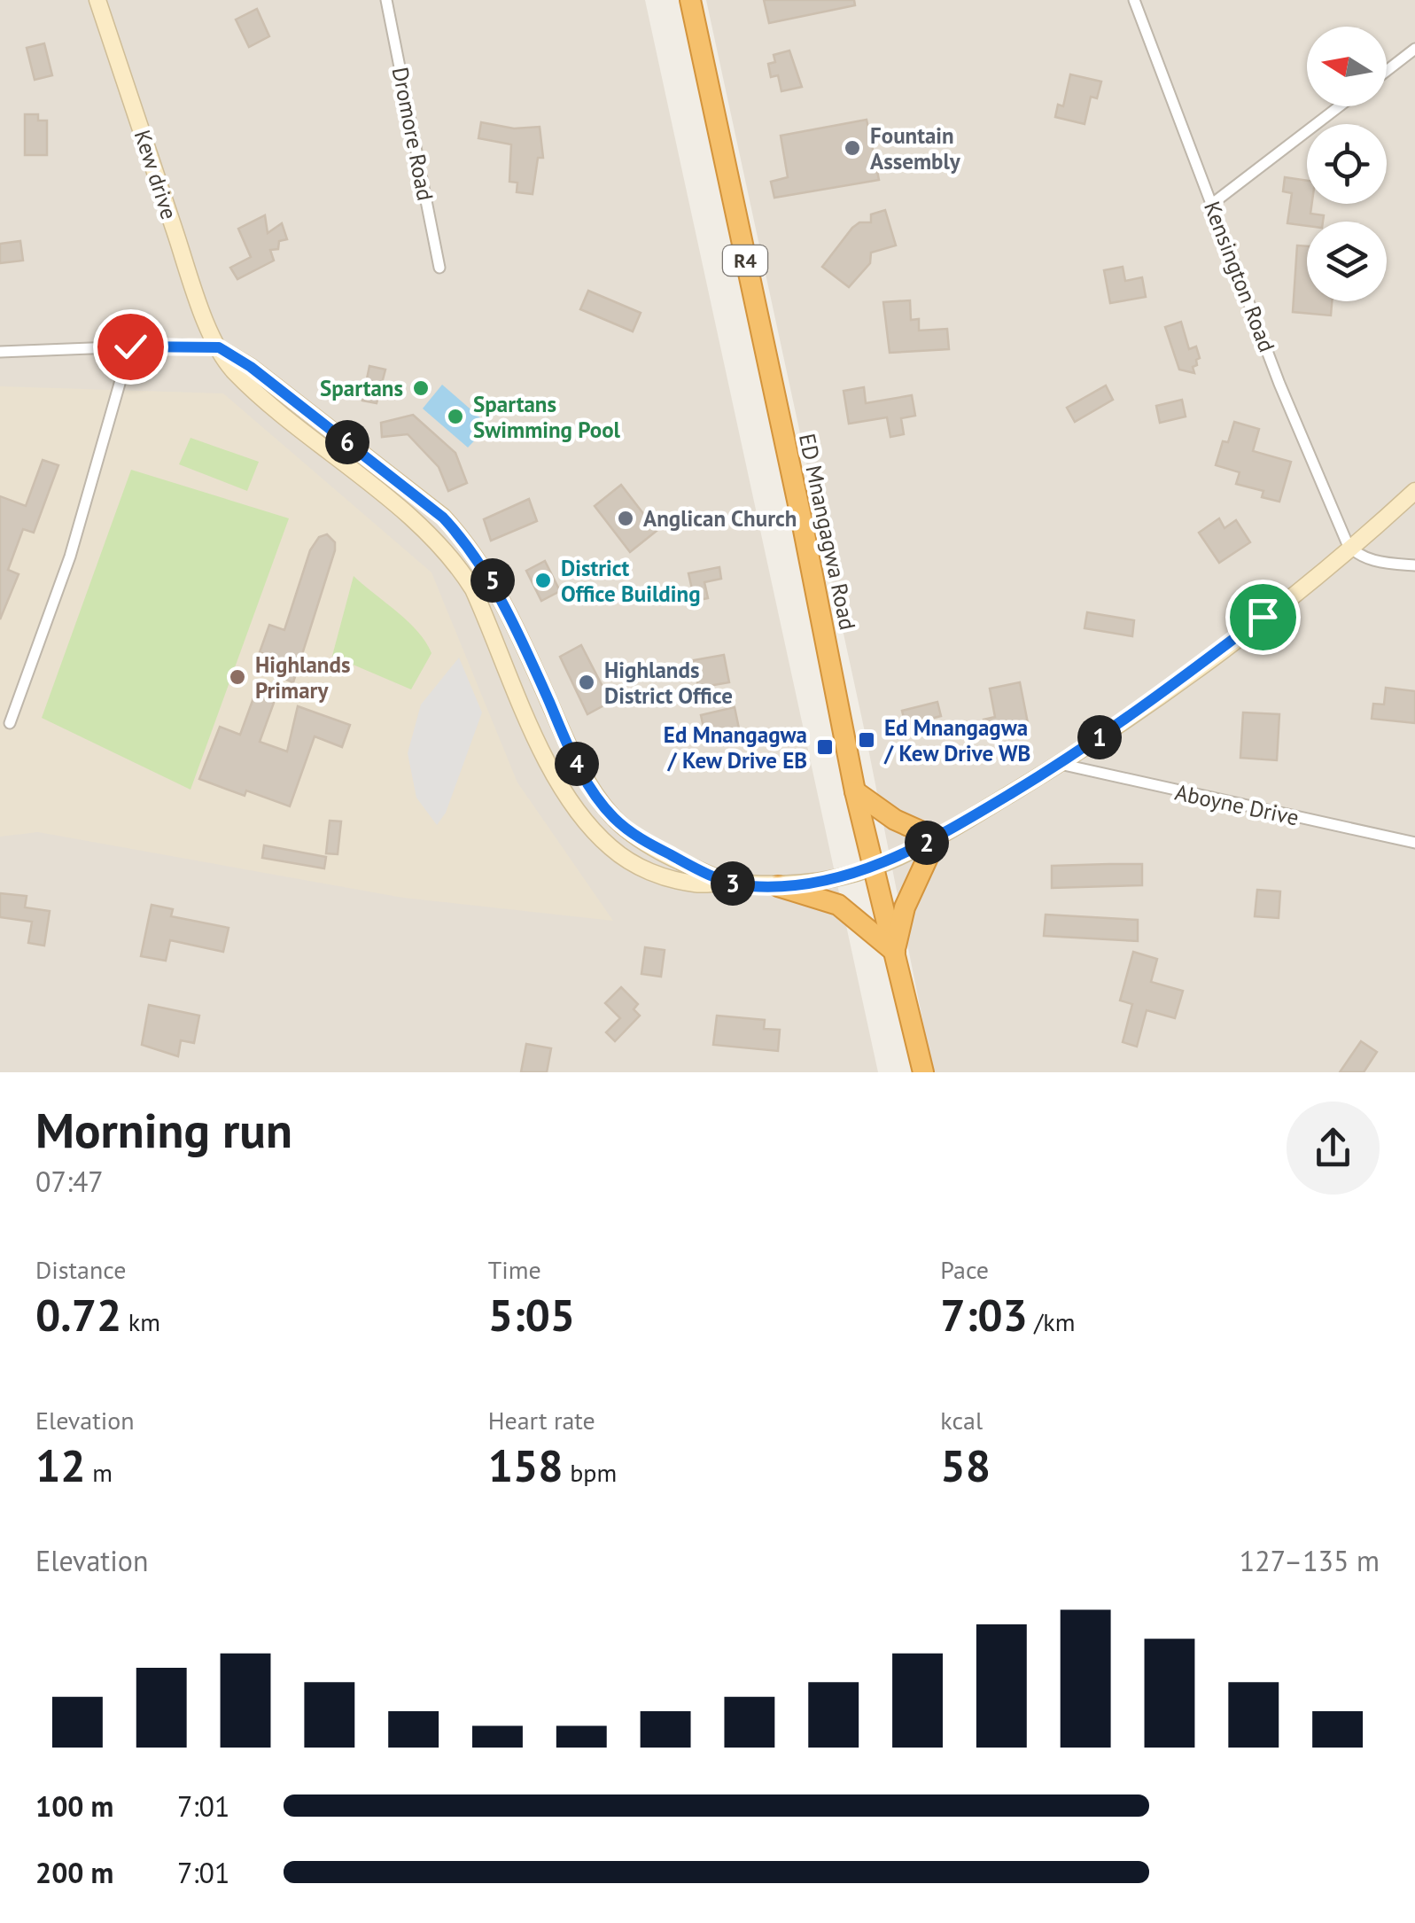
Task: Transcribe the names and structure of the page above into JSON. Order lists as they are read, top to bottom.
{
  "streets": {
    "highway": ["R4", "ED Mnangagwa Road"],
    "street": [
      "Dromore Road",
      "Kew drive",
      "Kensington Road",
      "Aboyne Drive"
    ]
  },
  "crossings": [
    ["Kew drive", "Kensington Road"],
    ["Kew drive", "ED Mnangagwa Road"],
    ["Kew drive", "Aboyne Drive"]
  ],
  "places": {
    "other": [
      "Fountain Assembly",
      "Spartans",
      "Spartans Swimming Pool",
      "Anglican Church",
      "District Office Building",
      "Highlands Primary",
      "Highlands District Office"
    ],
    "transit": ["Ed Mnangagwa / Kew Drive WB", "Ed Mnangagwa / Kew Drive EB"]
  },
  "north": "left",
  "page": {
    "pins": [
      "6",
      "5",
      "1",
      "4",
      "2",
      "3"
    ],
    "heading": ["Morning run", "07:47"],
    "stats": [
      ["Distance", "0.72 km"],
      ["Time", "5:05"],
      ["Pace", "7:03 /km"],
      ["Elevation", "12 m"],
      ["Heart rate", "158 bpm"],
      ["kcal", "58"]
    ],
    "chart": ["Elevation", "127–135 m"],
    "list": [
      {
        "name": "100 m",
        "note": "7:01"
      },
      {
        "name": "200 m",
        "note": "7:01"
      }
    ]
  }
}
